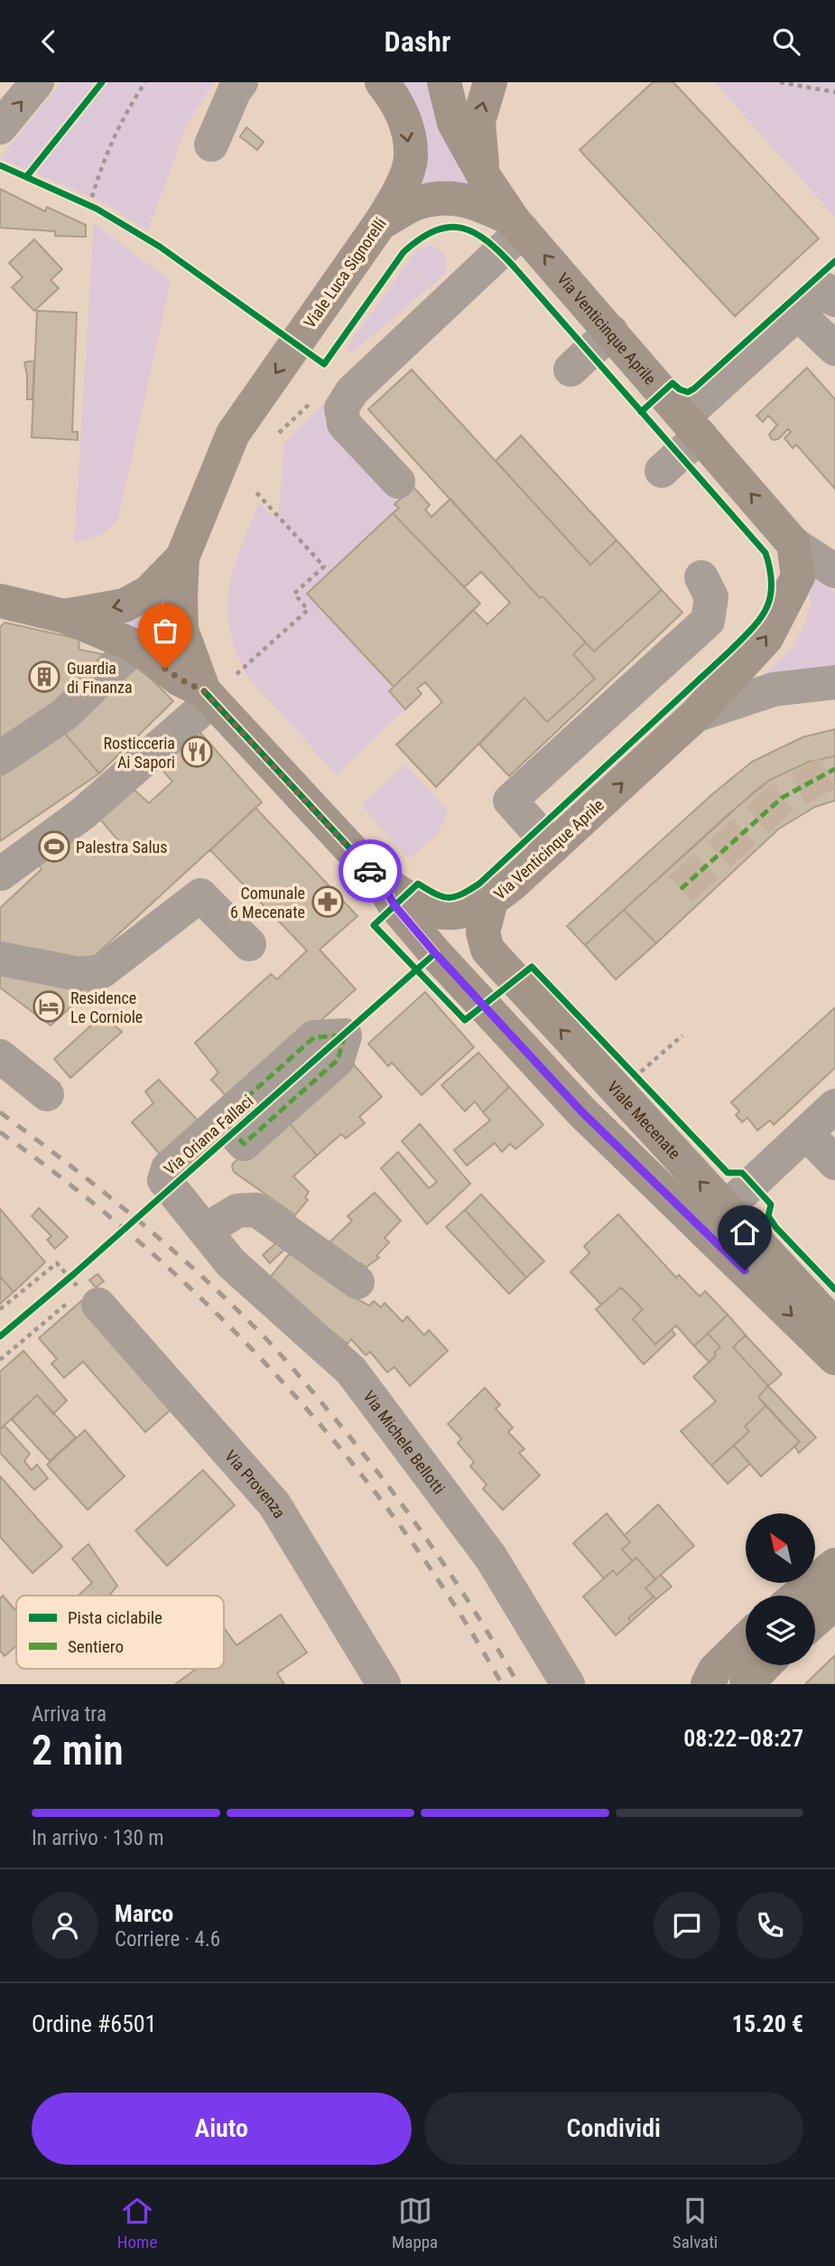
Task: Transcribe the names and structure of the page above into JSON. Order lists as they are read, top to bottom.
{
  "streets": {
    "main road": ["Viale Luca Signorelli", "Via Venticinque Aprile", "Viale Mecenate"],
    "street": ["Via Oriana Fallaci", "Via Michele Bellotti", "Via Provenza"]
  },
  "crossings": [
    ["Viale Luca Signorelli", "Via Venticinque Aprile"],
    ["Via Venticinque Aprile", "Viale Mecenate"],
    ["Via Oriana Fallaci", "Via Michele Bellotti"]
  ],
  "one_way": ["Viale Luca Signorelli"],
  "places": {
    "building": ["Guardia di Finanza"],
    "restaurant": ["Rosticceria Ai Sapori"],
    "sports": ["Palestra Salus"],
    "pharmacy": ["Comunale 6 Mecenate"],
    "hotel": ["Residence Le Corniole"]
  },
  "legend": ["Pista ciclabile", "Sentiero"],
  "north": "top left",
  "page": {
    "header": "Dashr",
    "heading": ["2 min", "Arriva tra", "08:22–08:27"],
    "panel": [
      "Marco",
      "Corriere · 4.6",
      "Ordine #6501",
      "15.20 €"
    ],
    "bar": "In arrivo · 130 m",
    "buttons": ["Aiuto", "Condividi"],
    "tabs": ["Home", "Mappa", "Salvati"]
  }
}
